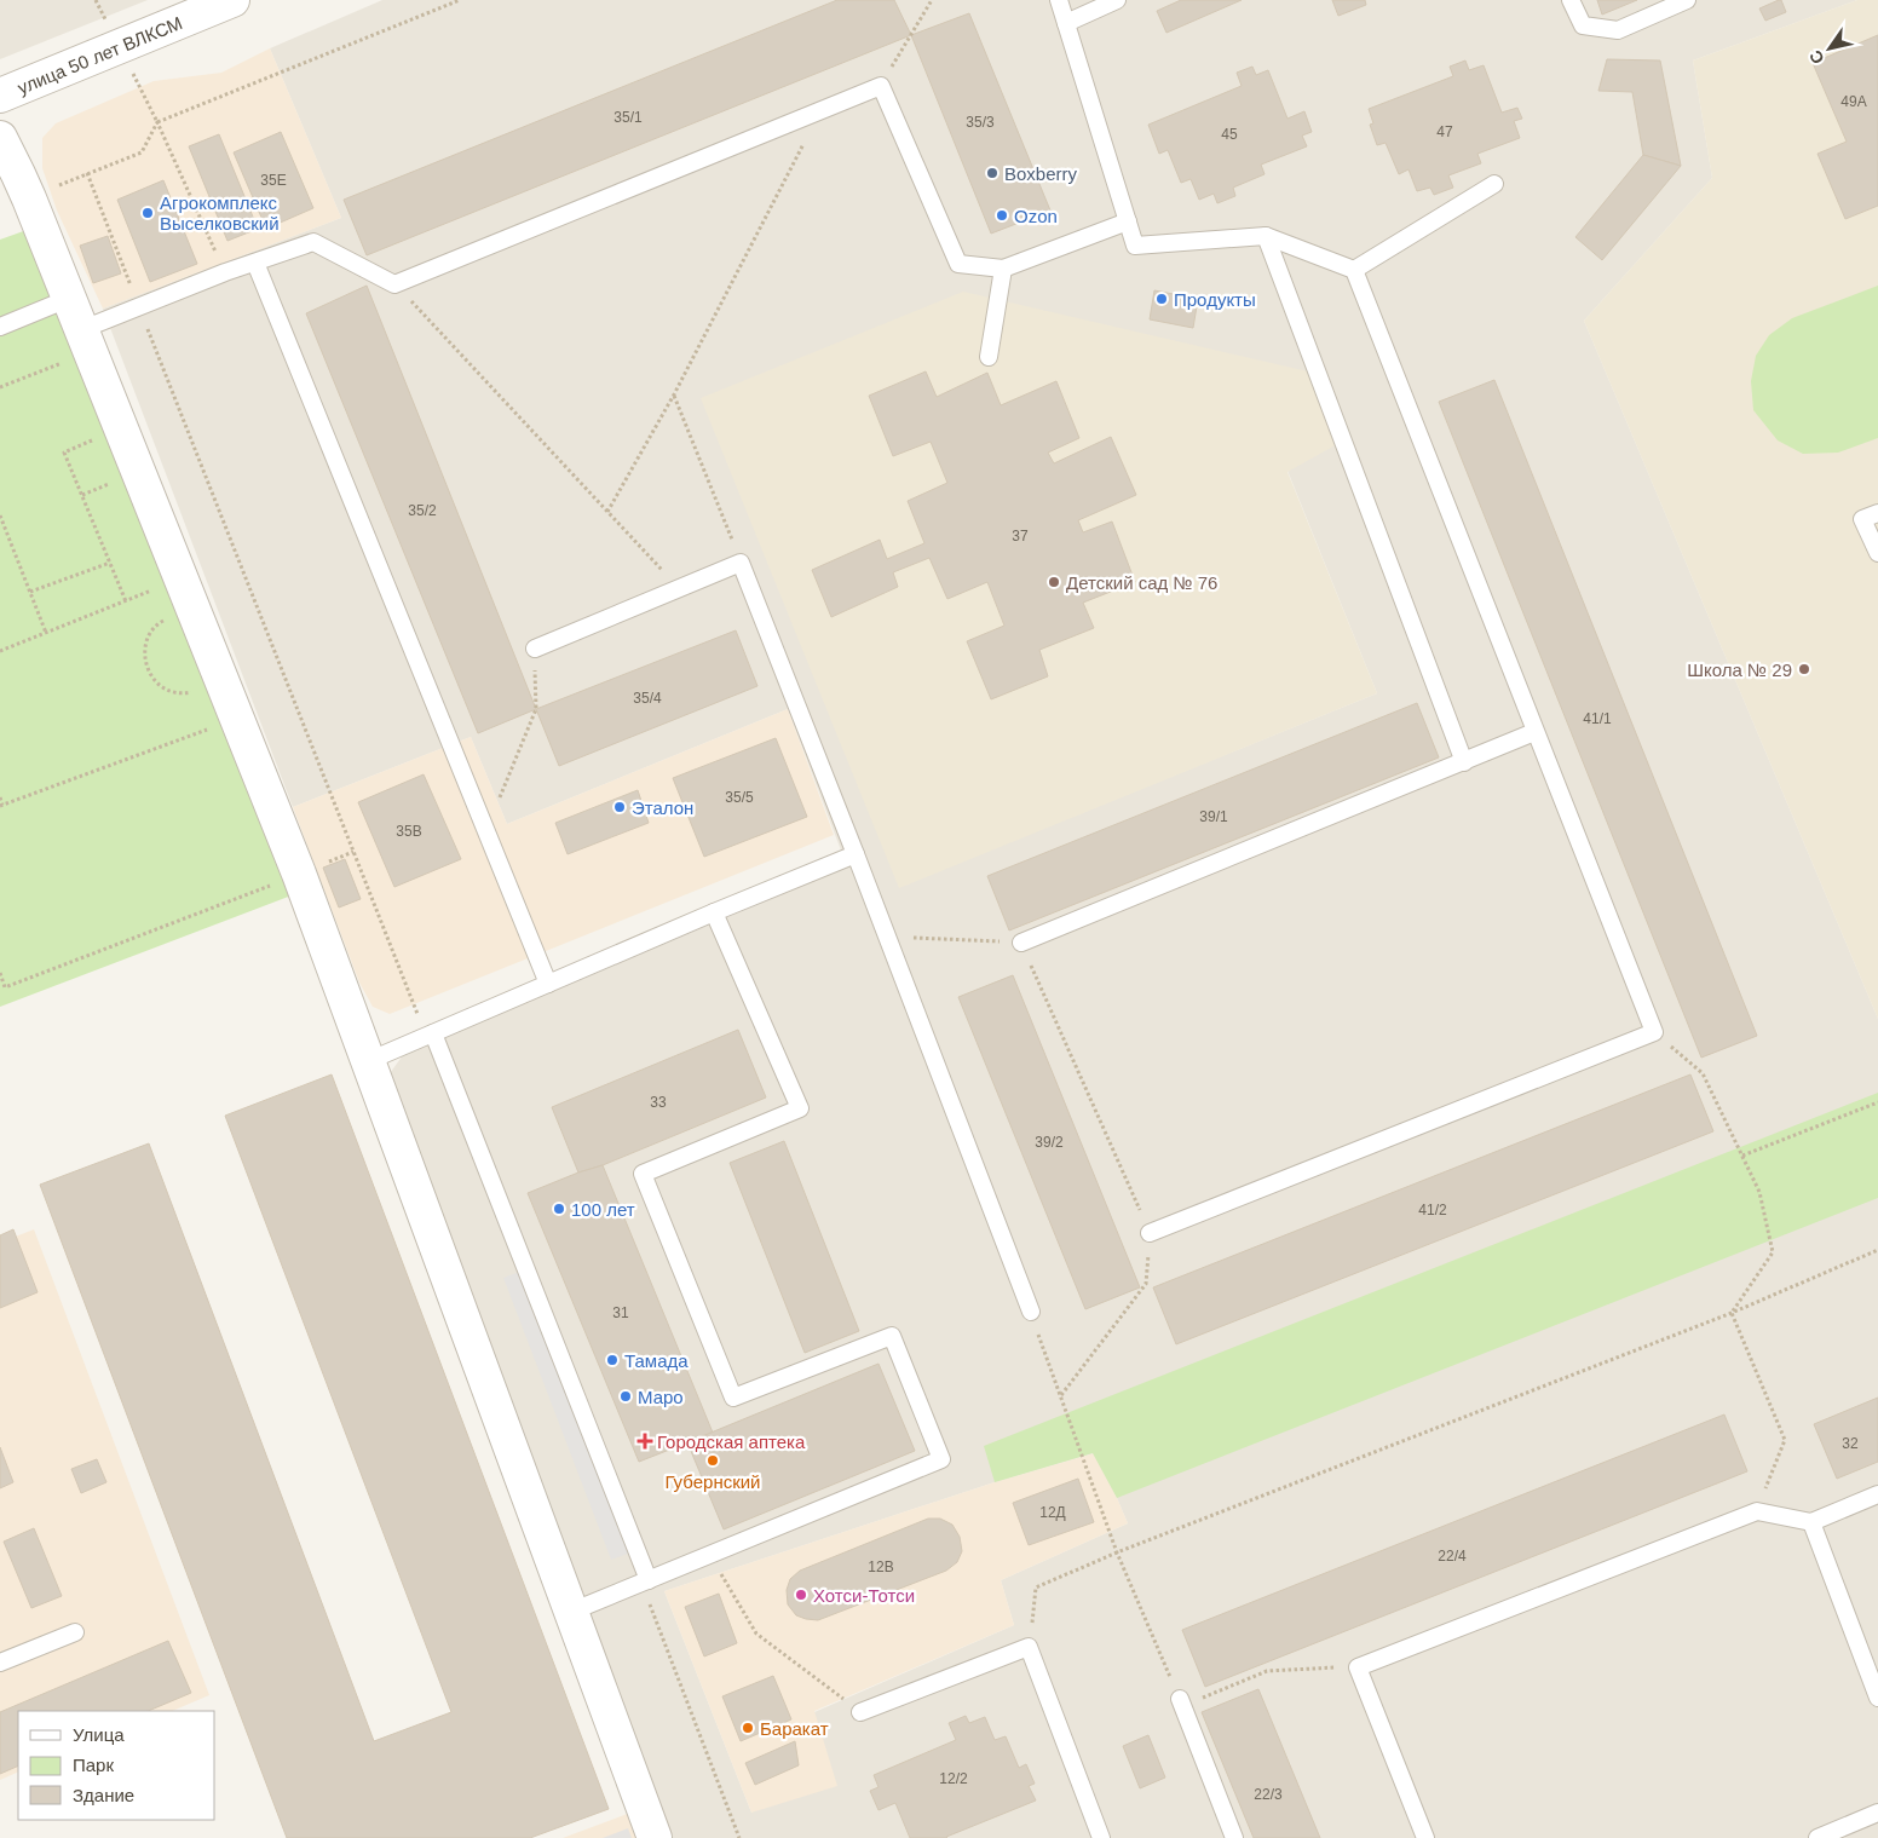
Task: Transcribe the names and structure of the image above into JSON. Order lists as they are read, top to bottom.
{
  "streets": {
    "street": ["улица 50 лет ВЛКСМ"]
  },
  "places": {
    "other": [
      "Boxberry",
      "Агрокомплекс Выселковский",
      "Ozon",
      "Продукты",
      "Детский сад № 76",
      "Школа № 29",
      "Эталон",
      "100 лет",
      "Тамада",
      "Маро",
      "Губернский",
      "Хотси-Тотси",
      "Баракат"
    ],
    "health": ["Городская аптека"]
  },
  "house_numbers": [
    "49А",
    "35/1",
    "35/3",
    "47",
    "45",
    "35Е",
    "35/2",
    "37",
    "35/4",
    "41/1",
    "35/5",
    "39/1",
    "35В",
    "33",
    "39/2",
    "41/2",
    "31",
    "32",
    "12Д",
    "22/4",
    "12В",
    "12/2",
    "22/3"
  ],
  "legend": ["Улица", "Парк", "Здание"],
  "north": "bottom left"
}
